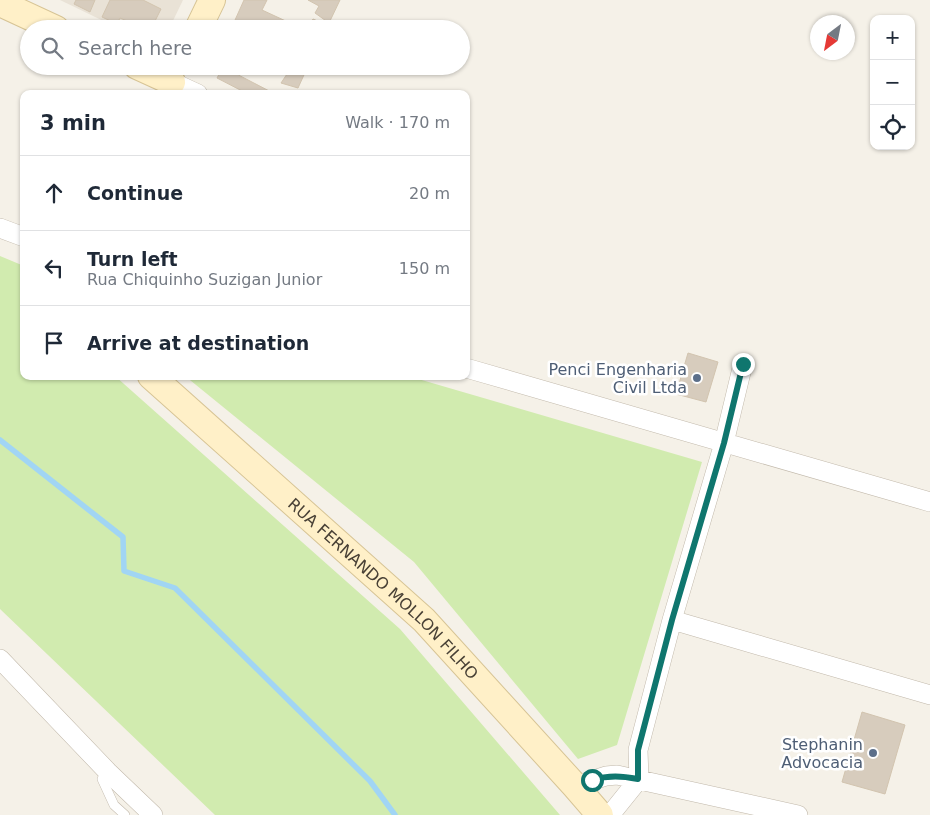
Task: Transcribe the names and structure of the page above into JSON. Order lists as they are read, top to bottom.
{
  "streets": {
    "street": ["RUA FERNANDO MOLLON FILHO"]
  },
  "places": ["Penci Engenharia Civil Ltda", "Stephanin Advocacia"],
  "north": "bottom left",
  "page": {
    "map_buttons": ["+", "−"],
    "search": "Search here",
    "heading": ["3 min", "Walk · 170 m"],
    "list": [
      ["Continue", "20 m"],
      ["Turn left", "Rua Chiquinho Suzigan Junior", "150 m"],
      "Arrive at destination"
    ]
  }
}
